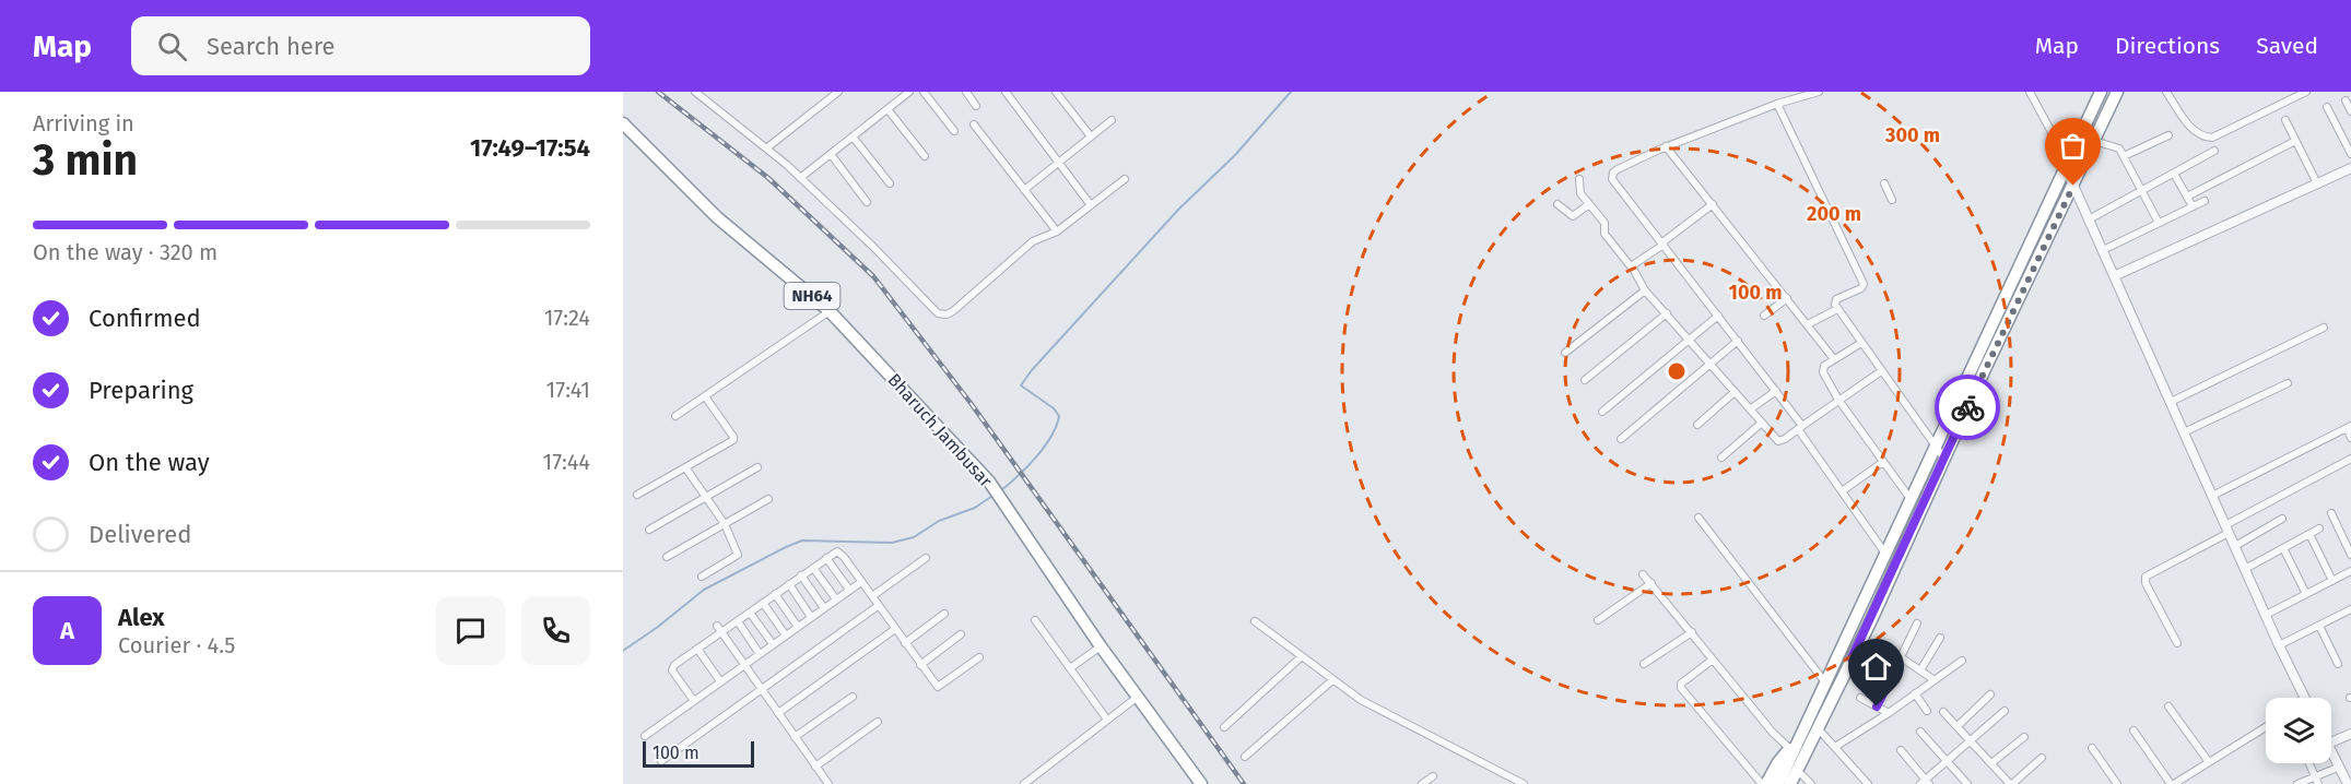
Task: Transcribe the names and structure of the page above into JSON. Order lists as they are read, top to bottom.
{
  "streets": {
    "highway": ["NH64", "Bharuch Jambusar"]
  },
  "scale_bar": "100 m",
  "page": {
    "header": "Map",
    "search": "Search here",
    "nav": ["Map", "Directions", "Saved"],
    "heading": ["3 min", "Arriving in", "17:49–17:54"],
    "panel": ["Alex", "Courier · 4.5"],
    "bar": "On the way · 320 m",
    "list": [
      ["Confirmed", "17:24"],
      ["Preparing", "17:41"],
      ["On the way", "17:44"],
      "Delivered"
    ],
    "round": "A",
    "scale": "100 m"
  },
  "rings": ["300 m", "200 m", "100 m"]
}
